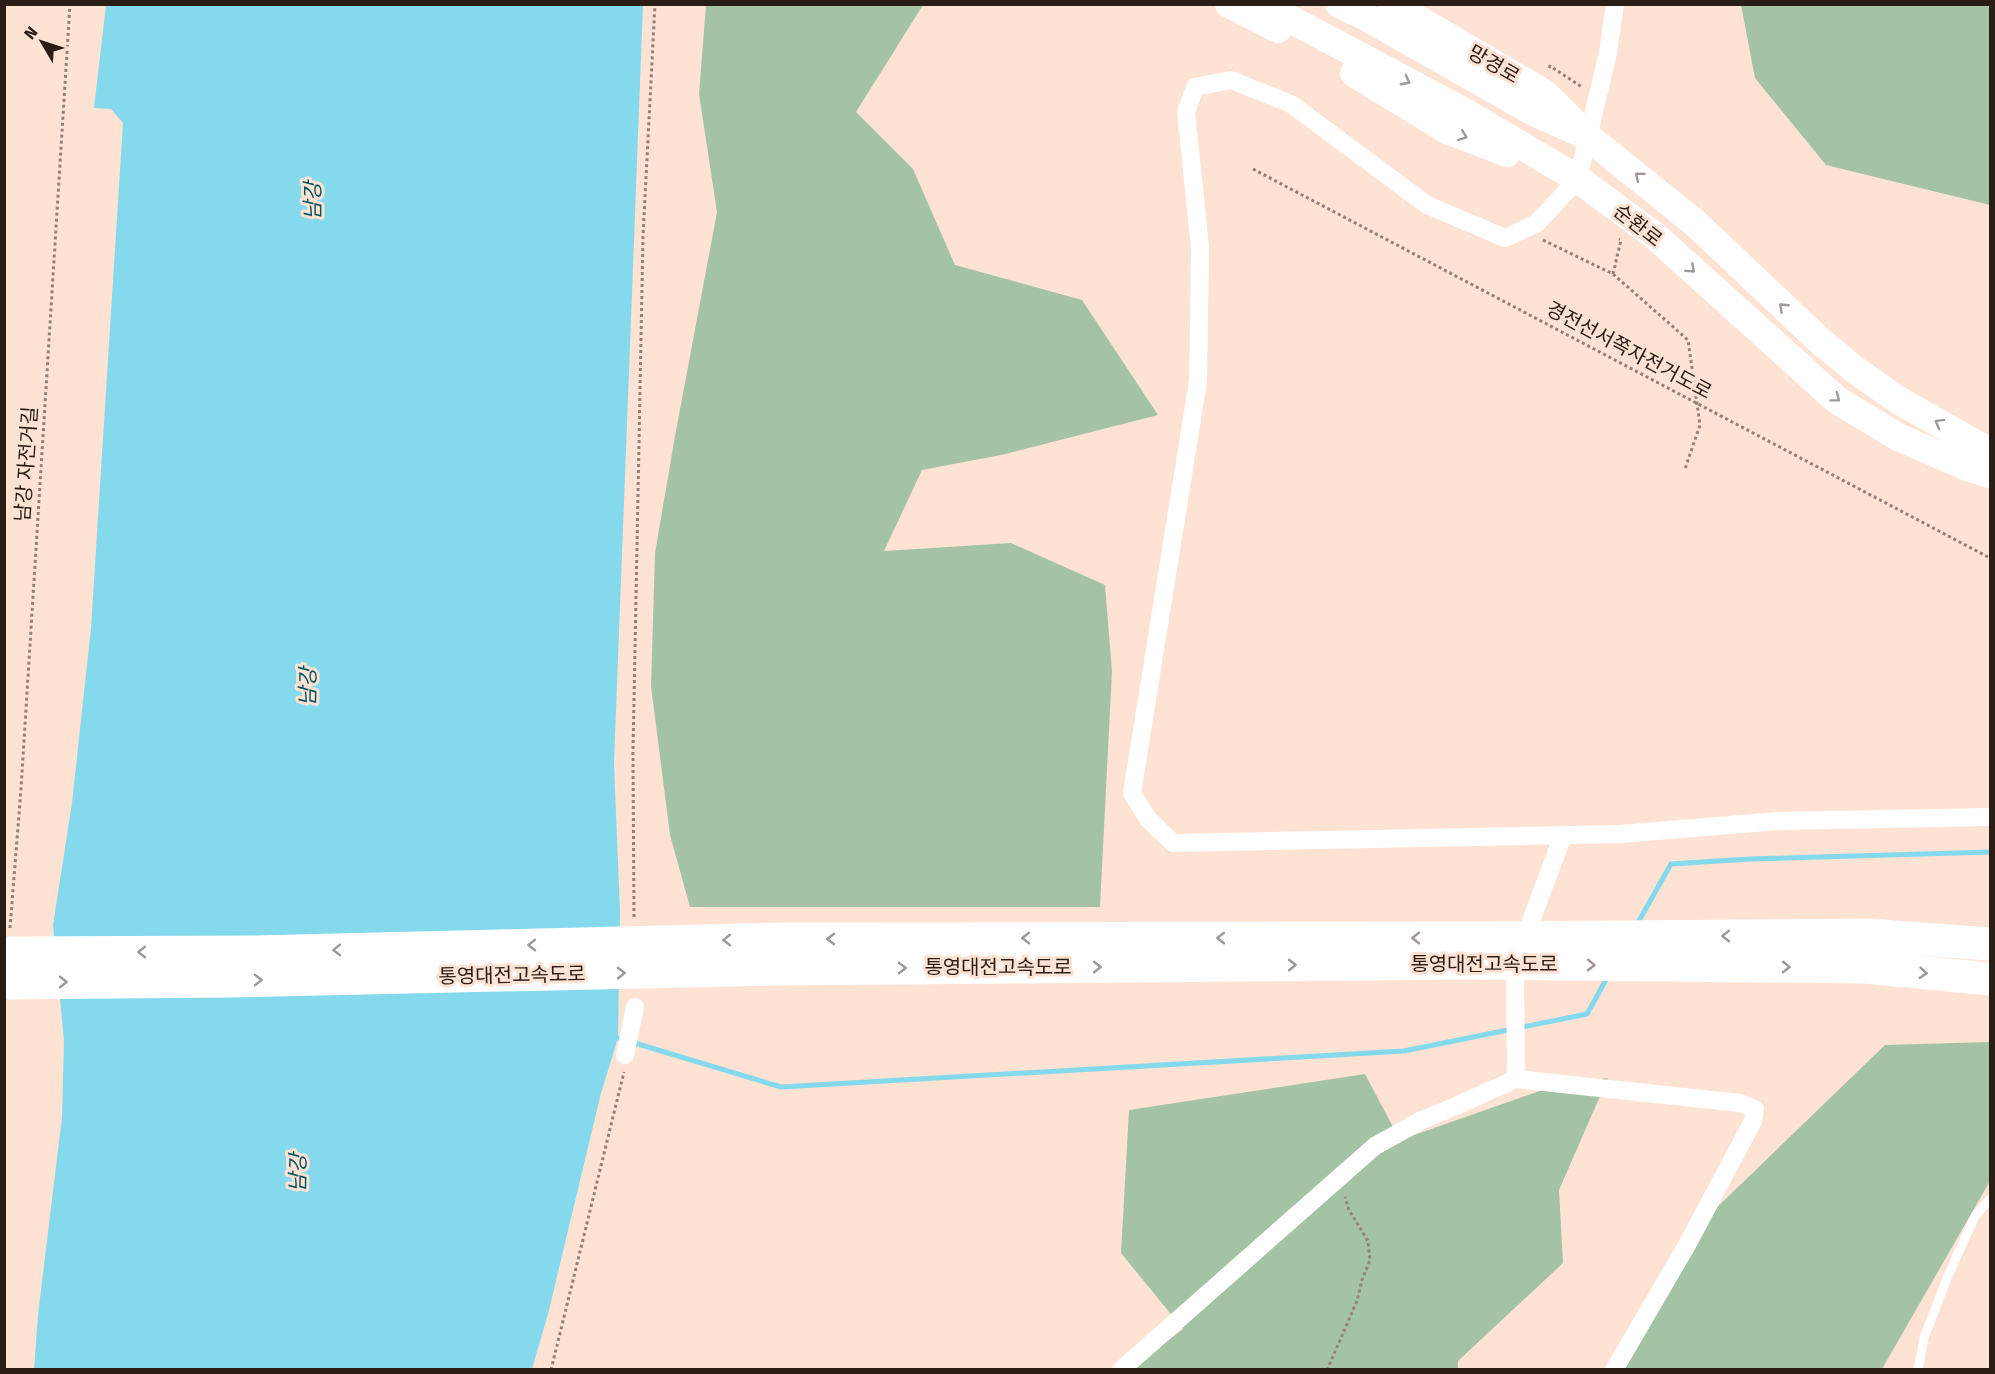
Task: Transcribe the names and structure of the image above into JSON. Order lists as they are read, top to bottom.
{
  "streets": {
    "highway": ["통영대전고속도로"],
    "main road": ["망경로", "순환로"],
    "path": ["경전선서쪽자전거도로", "남강 자전거길"]
  },
  "crossings": [
    ["망경로", "순환로"],
    ["남강 자전거길", "통영대전고속도로"]
  ],
  "water": ["남강"],
  "north": "top left"
}
